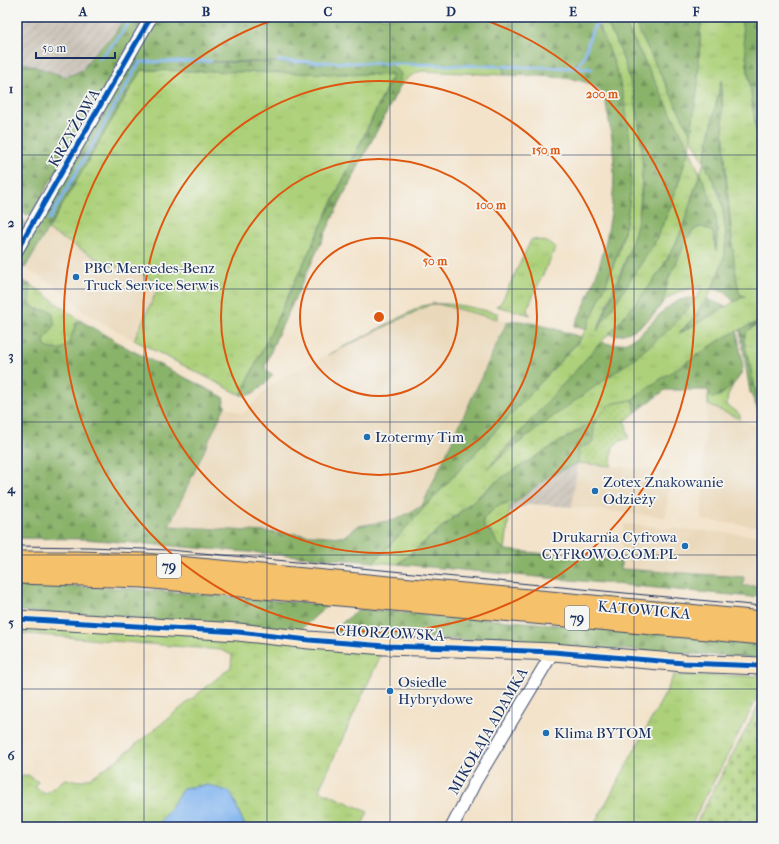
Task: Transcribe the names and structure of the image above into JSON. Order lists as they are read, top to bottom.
{
  "streets": {
    "main road": ["79", "KATOWICKA", "CHORZOWSKA"],
    "street": ["KRZYŻOWA", "MIKOŁAJA ADAMKA"]
  },
  "crossings": [
    ["CHORZOWSKA", "MIKOŁAJA ADAMKA"]
  ],
  "places": [
    "PBC Mercedes-Benz Truck Service Serwis",
    "Izotermy Tim",
    "Zotex Znakowanie Odzieży",
    "Drukarnia Cyfrowa CYFROWO.COM.PL",
    "Osiedle Hybrydowe",
    "Klima BYTOM"
  ],
  "scale_bar": "50 m",
  "grid": {
    "columns": [
      "A",
      "B",
      "C",
      "D",
      "E",
      "F"
    ],
    "rows": [
      "1",
      "2",
      "3",
      "4",
      "5",
      "6"
    ]
  },
  "rings": [
    "200 m",
    "150 m",
    "100 m",
    "50 m"
  ]
}
